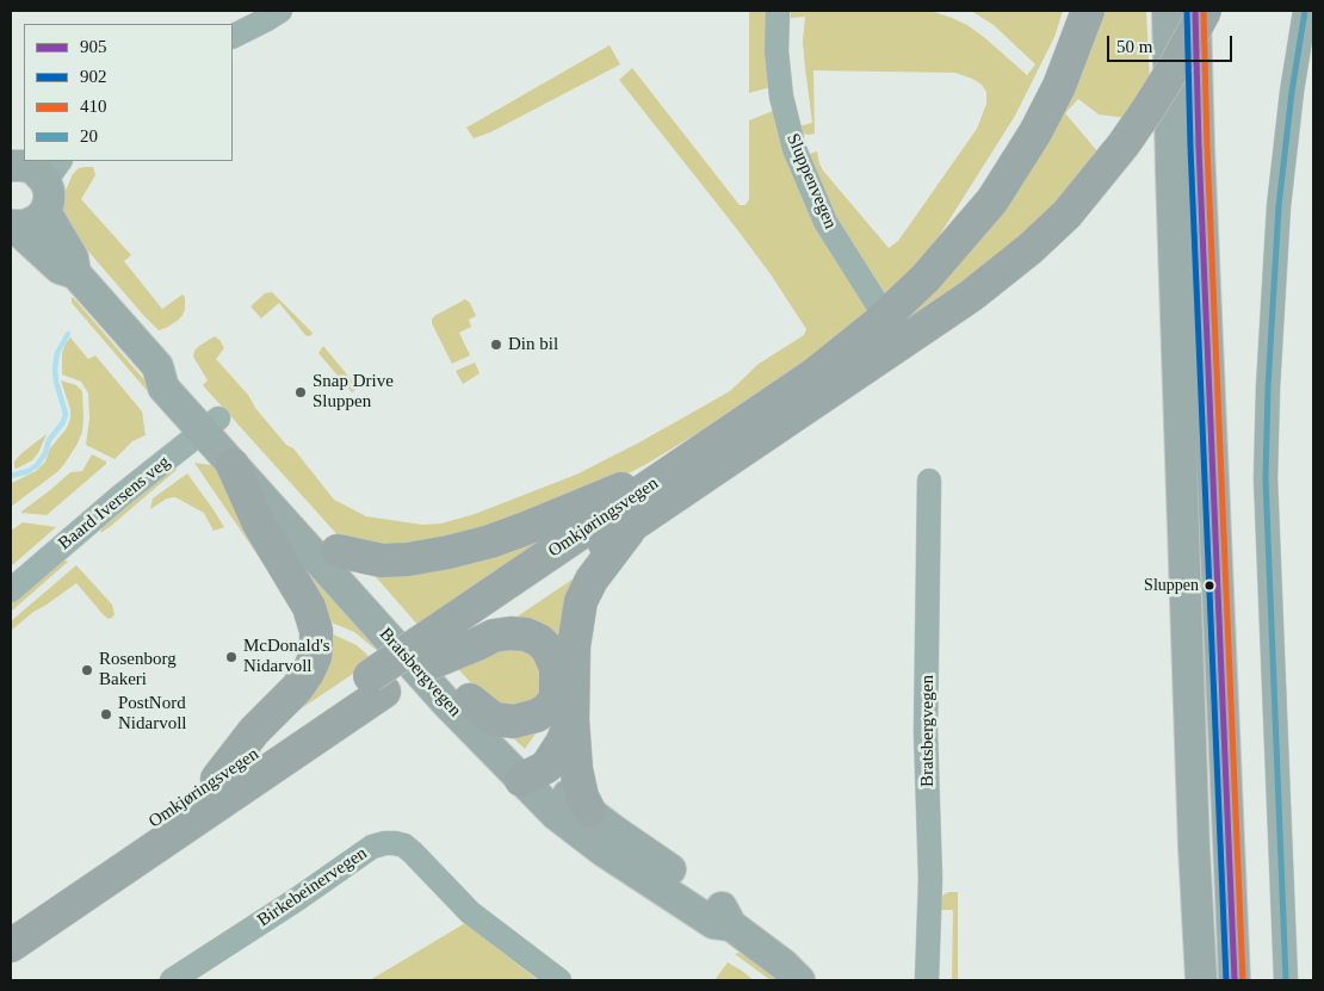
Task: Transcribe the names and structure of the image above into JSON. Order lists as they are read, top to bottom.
{
  "streets": {
    "highway": ["Omkjøringsvegen"],
    "main road": ["Bratsbergvegen"],
    "street": ["Sluppenvegen", "Baard Iversens veg", "Birkebeinervegen"]
  },
  "crossings": [
    ["Baard Iversens veg", "Bratsbergvegen"]
  ],
  "places": [
    "Din bil",
    "Snap Drive Sluppen",
    "Sluppen",
    "McDonald's Nidarvoll",
    "Rosenborg Bakeri",
    "PostNord Nidarvoll"
  ],
  "lines": [
    "transit line 905",
    "transit line 902",
    "transit line 410",
    "transit line 20"
  ],
  "legend": [
    "905",
    "902",
    "410",
    "20"
  ],
  "scale_bar": "50 m"
}
